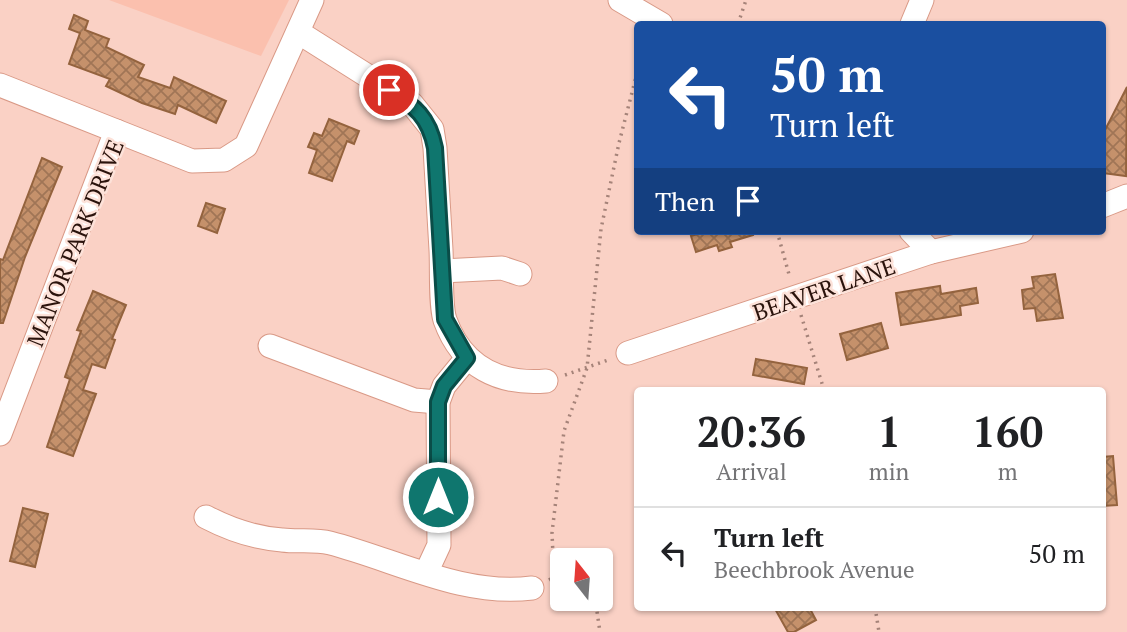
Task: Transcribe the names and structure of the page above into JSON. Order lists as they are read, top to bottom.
{
  "streets": {
    "street": ["MANOR PARK DRIVE", "BEAVER LANE"]
  },
  "north": "top",
  "page": {
    "turn": ["50 m", "Turn left"],
    "then": "Then",
    "eta": [
      "20:36",
      "Arrival",
      "1",
      "min",
      "160",
      "m"
    ],
    "list": [
      {
        "name": "Turn left",
        "note": "Beechbrook Avenue",
        "value": "50 m"
      }
    ]
  }
}
